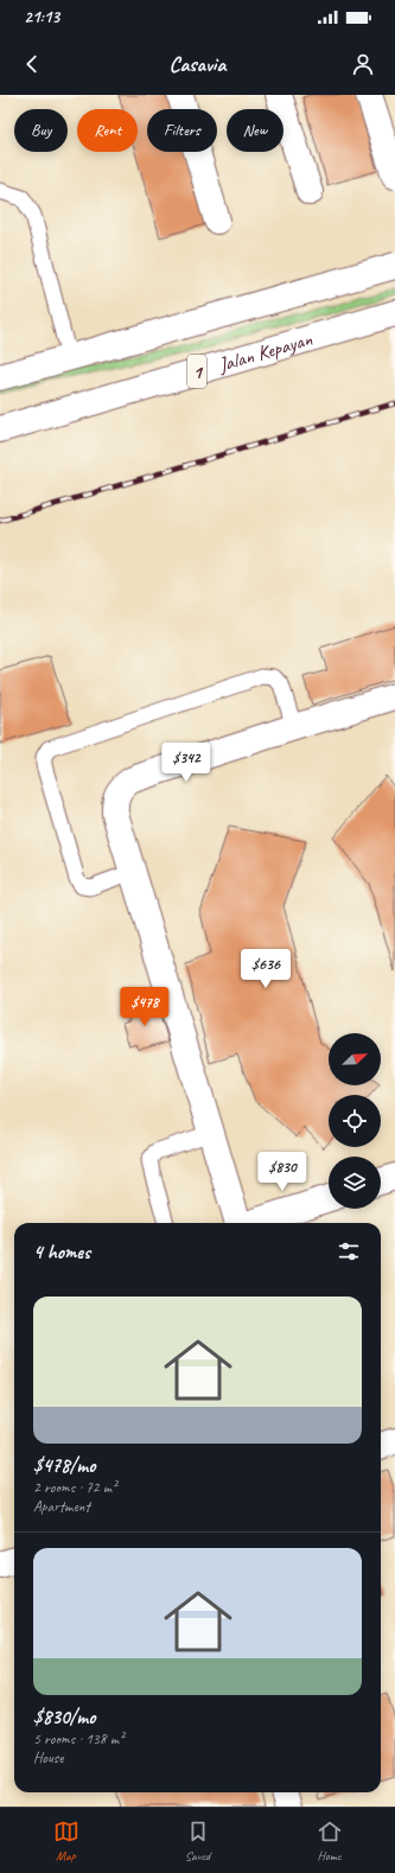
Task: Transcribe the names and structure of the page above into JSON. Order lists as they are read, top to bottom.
{
  "streets": {
    "main road": ["Jalan Kepayan", "1"]
  },
  "north": "top right",
  "page": {
    "status": "21:13",
    "header": "Casavia",
    "chip": [
      "Buy",
      "Rent",
      "Filters",
      "New"
    ],
    "price": [
      "$342",
      "$636",
      "$478",
      "$830"
    ],
    "heading": "4 homes",
    "list": [
      {
        "name": "$478/mo",
        "note": "2 rooms · 72 m² · Apartment"
      },
      {
        "name": "$830/mo",
        "note": "5 rooms · 138 m² · House"
      }
    ],
    "tabs": ["Map", "Saved", "Home"]
  }
}
